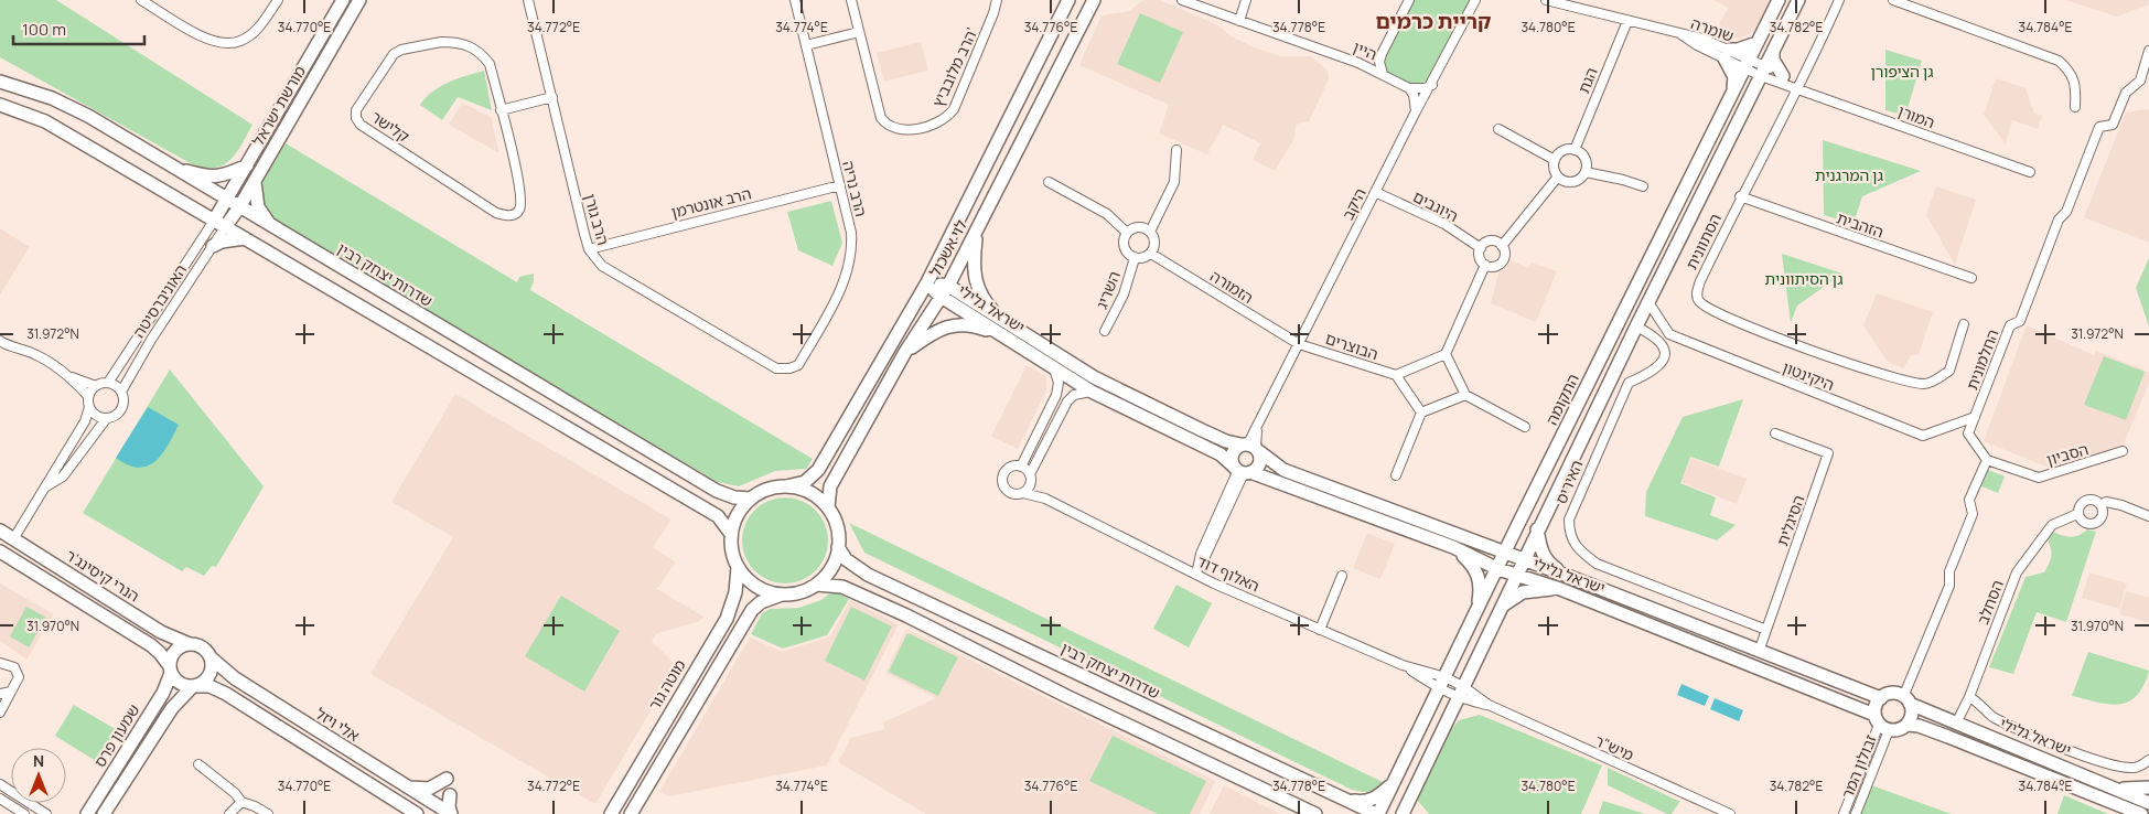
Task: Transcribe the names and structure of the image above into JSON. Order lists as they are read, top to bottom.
{
  "streets": {
    "street": [
      "שומרה",
      "היין",
      "הרב מלובביץ'",
      "הגת",
      "מורשת ישראל",
      "המורן",
      "קלישר",
      "הרב נריה",
      "הרב אונטרמן",
      "היקב",
      "היוגבים",
      "הרב גורן",
      "הזהבית",
      "הסתוונית",
      "לוי אשכול",
      "שדרות יצחק רבין",
      "הזמורה",
      "השריג",
      "האוניברסיטה",
      "ישראל גלילי",
      "הבוצרים",
      "החלמונית",
      "היקינטון",
      "התקומה",
      "הסביון",
      "האיריס",
      "הסיגלית",
      "האלוף דוד",
      "הנרי קיסינג'ר",
      "הסחלב",
      "מוטה גור",
      "אלי ויזל",
      "שמעון פרס",
      "מיש\"ר",
      "זבולון המר"
    ]
  },
  "crossings": [
    ["שומרה", "הגת"],
    ["שומרה", "המורן"],
    ["שומרה", "התקומה"],
    ["מורשת ישראל", "שדרות יצחק רבין"],
    ["מורשת ישראל", "האוניברסיטה"],
    ["המורן", "הסתוונית"],
    ["הרב נריה", "הרב אונטרמן"],
    ["הרב נריה", "הרב גורן"],
    ["הרב אונטרמן", "הרב גורן"],
    ["היקב", "היוגבים"],
    ["היקב", "הזמורה"],
    ["היקב", "ישראל גלילי"],
    ["היקב", "הבוצרים"],
    ["הזהבית", "הסתוונית"],
    ["לוי אשכול", "שדרות יצחק רבין"],
    ["לוי אשכול", "ישראל גלילי"],
    ["לוי אשכול", "מוטה גור"],
    ["שדרות יצחק רבין", "התקומה"],
    ["שדרות יצחק רבין", "מוטה גור"],
    ["הזמורה", "השריג"],
    ["הזמורה", "הבוצרים"],
    ["ישראל גלילי", "התקומה"],
    ["ישראל גלילי", "הסיגלית"],
    ["ישראל גלילי", "הסחלב"],
    ["ישראל גלילי", "זבולון המר"],
    ["החלמונית", "היקינטון"],
    ["החלמונית", "הסביון"],
    ["התקומה", "האלוף דוד"],
    ["התקומה", "מיש\"ר"],
    ["האיריס", "הסיגלית"],
    ["האלוף דוד", "מיש\"ר"],
    ["הנרי קיסינג'ר", "אלי ויזל"],
    ["הנרי קיסינג'ר", "שמעון פרס"],
    ["אלי ויזל", "שמעון פרס"]
  ],
  "districts": ["קריית כרמים"],
  "parks": ["גן הציפורן", "גן המרגנית", "גן הסיתוונית"],
  "scale_bar": "100 m",
  "north": "top",
  "coordinates": [
    "34.770°E",
    "34.772°E",
    "34.774°E",
    "34.776°E",
    "34.778°E",
    "34.780°E",
    "34.782°E",
    "34.784°E",
    "31.972°N",
    "31.970°N"
  ]
}
